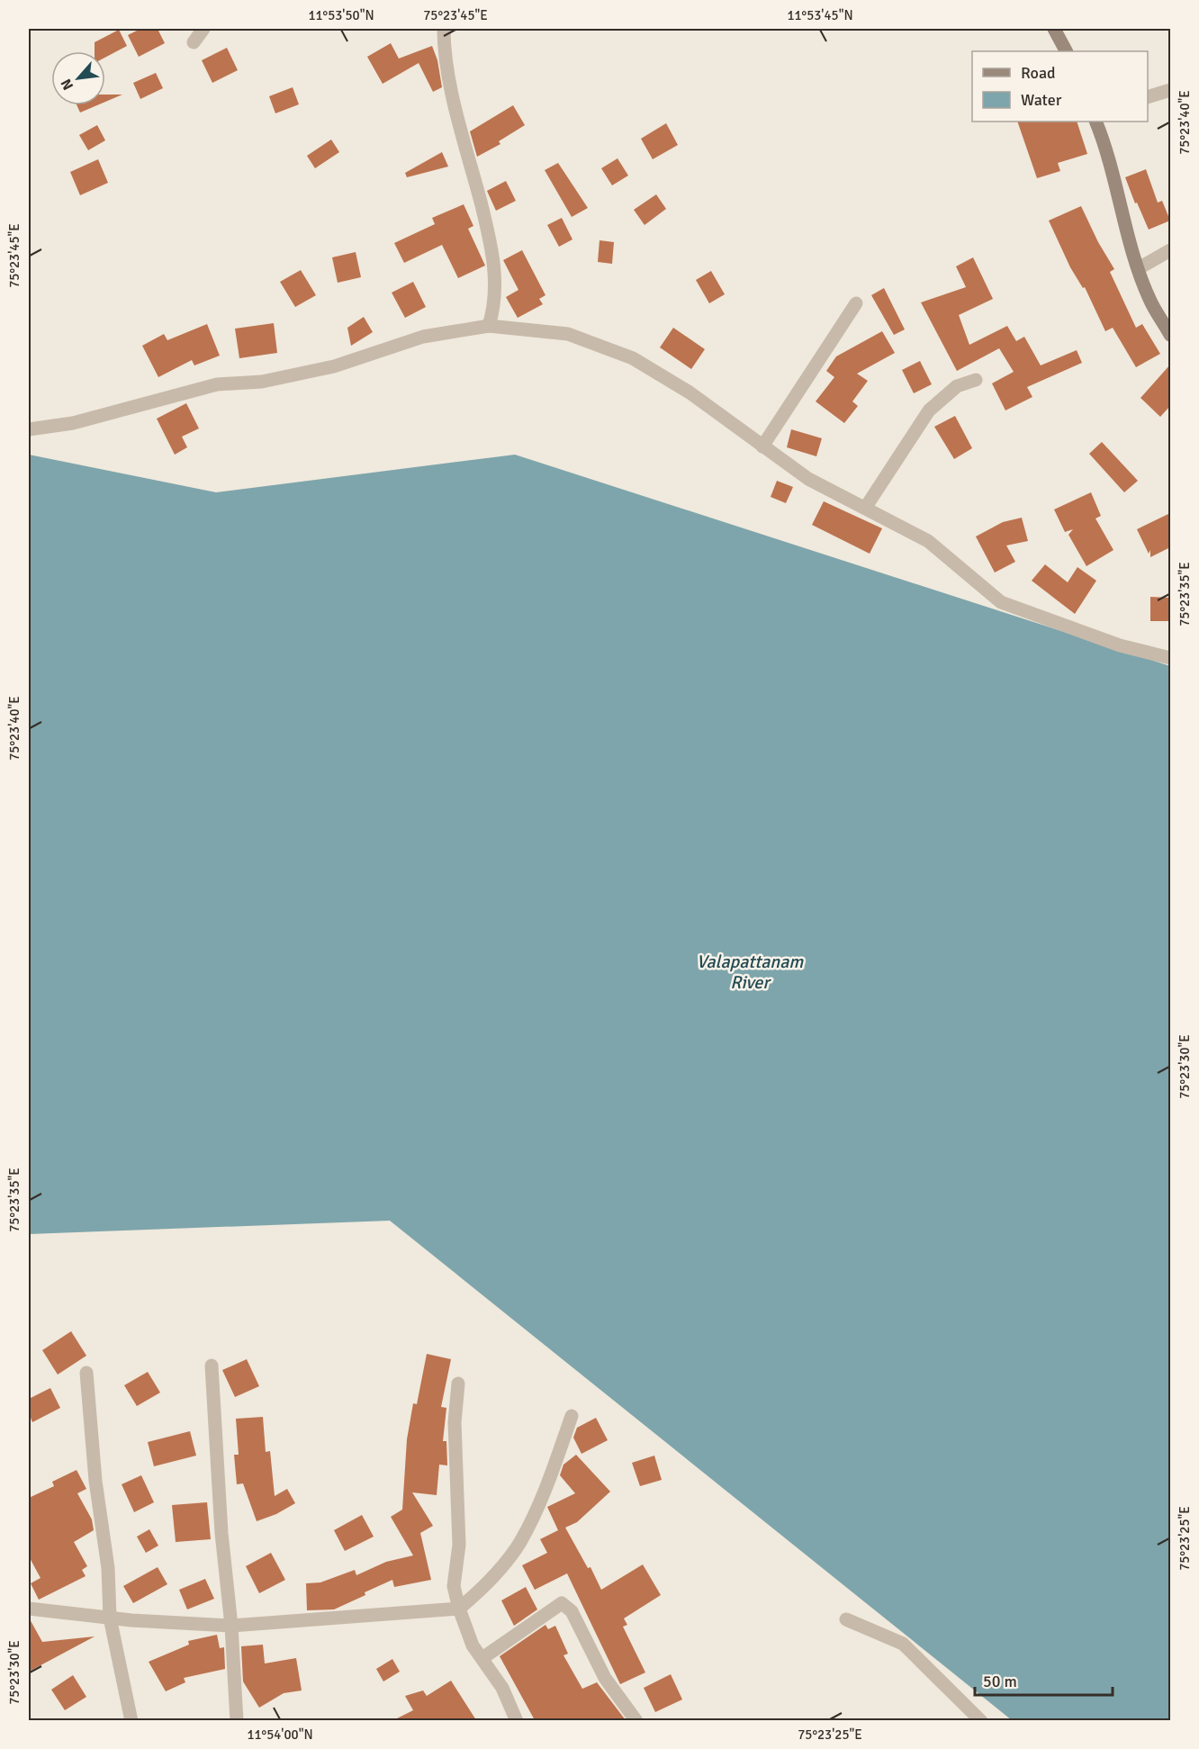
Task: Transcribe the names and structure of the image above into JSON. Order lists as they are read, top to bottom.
{
  "water": ["Valapattanam River"],
  "legend": ["Road", "Water"],
  "scale_bar": "50 m",
  "north": "bottom left",
  "coordinates": [
    "11°53'50\"N",
    "75°23'45\"E",
    "11°53'45\"N",
    "75°23'40\"E",
    "75°23'35\"E",
    "75°23'30\"E",
    "75°23'25\"E",
    "11°54'00\"N"
  ]
}
